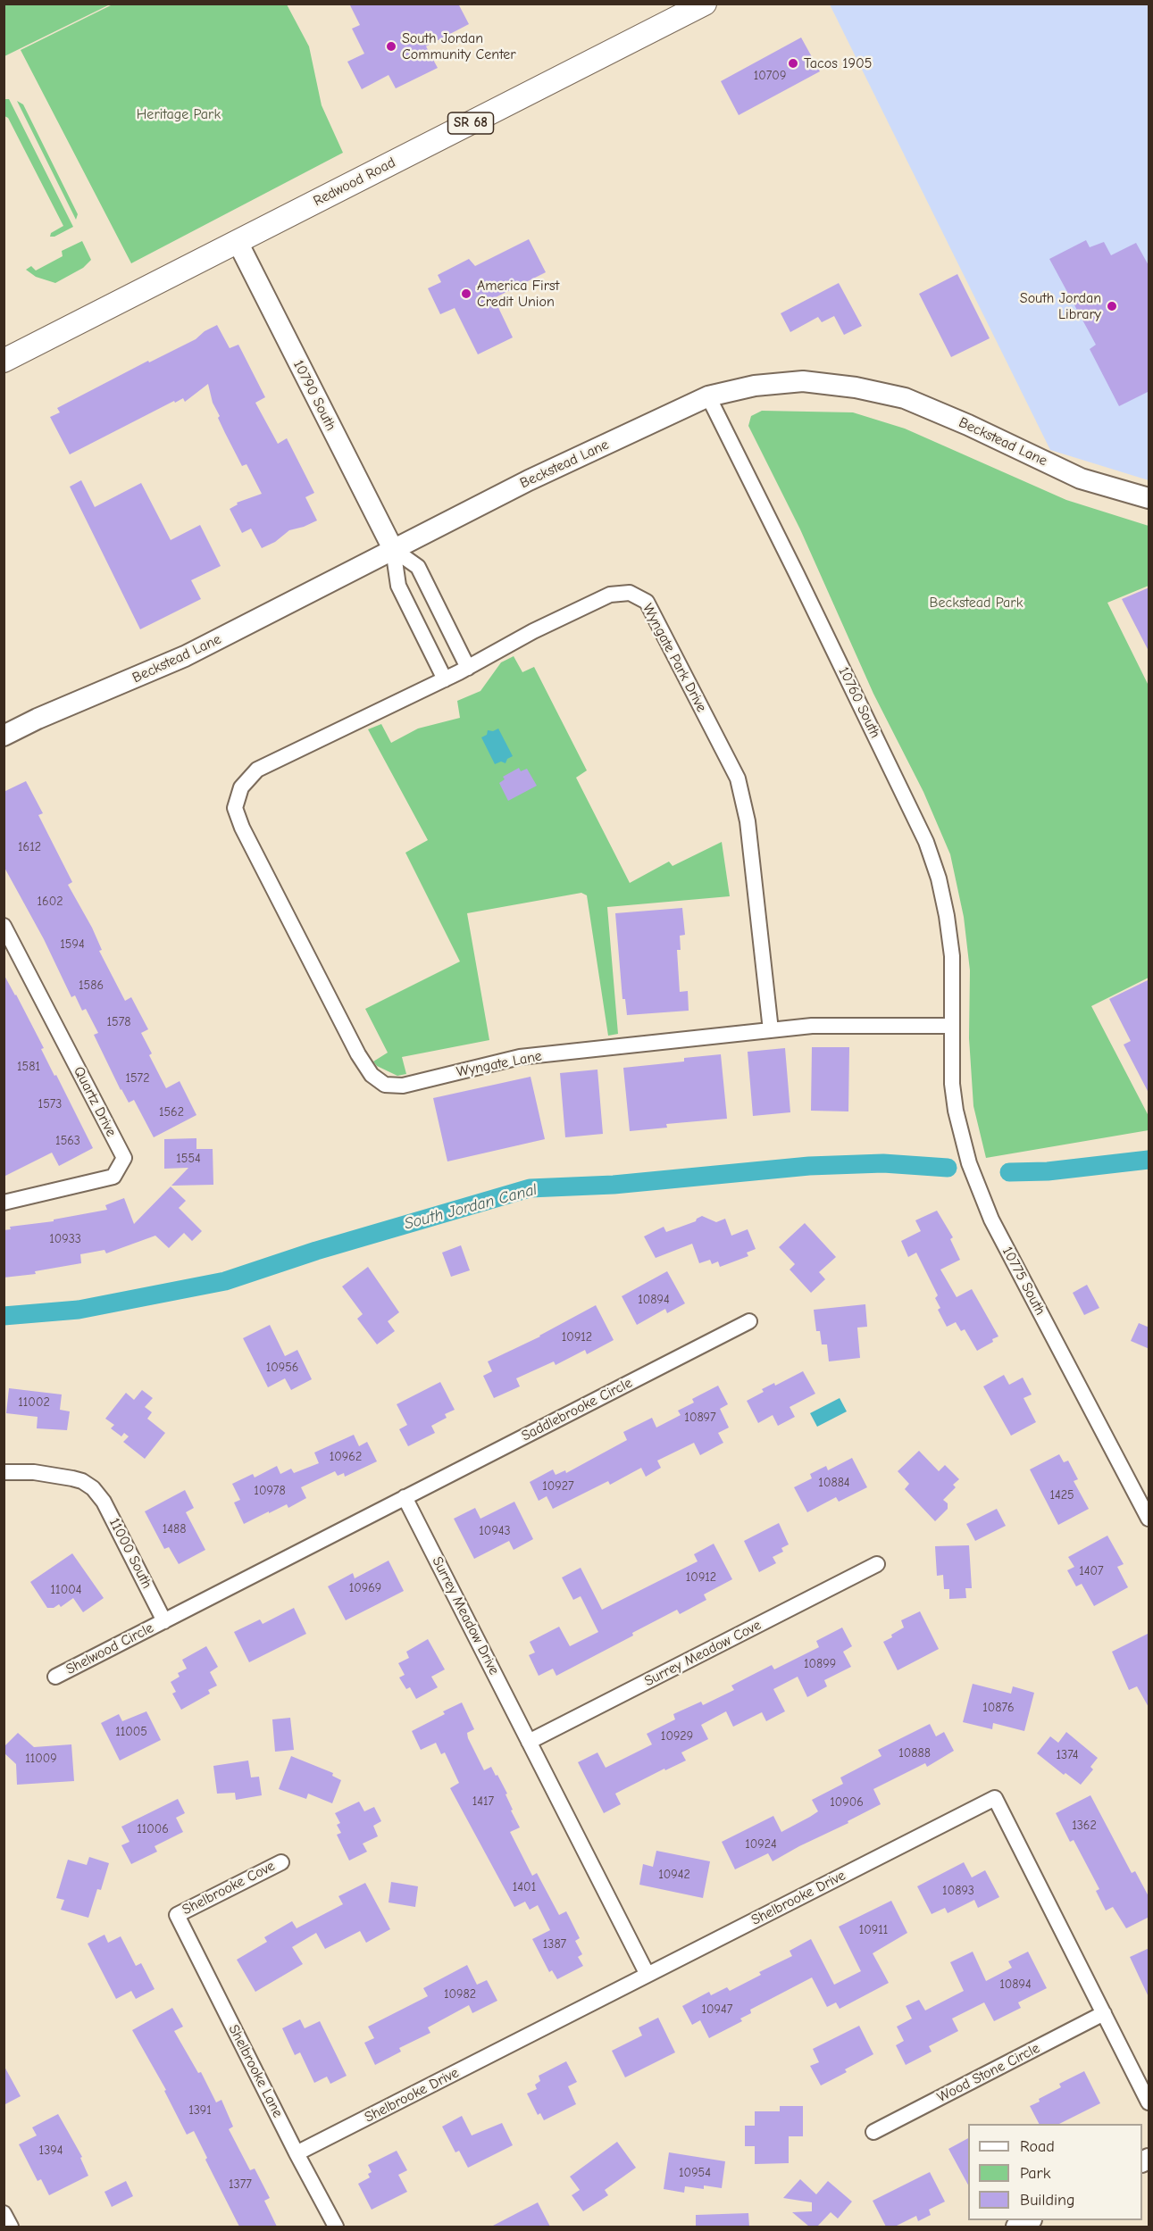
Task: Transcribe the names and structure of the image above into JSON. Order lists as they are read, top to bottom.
{
  "streets": {
    "main road": ["SR 68", "Redwood Road"],
    "street": [
      "10790 South",
      "Beckstead Lane",
      "Wyngate Park Drive",
      "10760 South",
      "Wyngate Lane",
      "Quartz Drive",
      "10775 South",
      "Saddlebrooke Circle",
      "11000 South",
      "Surrey Meadow Drive",
      "Shelwood Circle",
      "Surrey Meadow Cove",
      "Shelbrooke Cove",
      "Shelbrooke Drive",
      "Shelbrooke Lane",
      "Wood Stone Circle"
    ]
  },
  "crossings": [
    ["Redwood Road", "10790 South"],
    ["10790 South", "Beckstead Lane"],
    ["10790 South", "Wyngate Park Drive"],
    ["Beckstead Lane", "10760 South"],
    ["Wyngate Park Drive", "Wyngate Lane"],
    ["10760 South", "Wyngate Lane"],
    ["10760 South", "10775 South"],
    ["Wyngate Lane", "10775 South"],
    ["Saddlebrooke Circle", "Surrey Meadow Drive"],
    ["11000 South", "Shelwood Circle"],
    ["Surrey Meadow Drive", "Surrey Meadow Cove"],
    ["Surrey Meadow Drive", "Shelbrooke Drive"],
    ["Shelbrooke Cove", "Shelbrooke Lane"],
    ["Shelbrooke Drive", "Shelbrooke Lane"],
    ["Shelbrooke Drive", "Wood Stone Circle"]
  ],
  "water": ["South Jordan Canal"],
  "parks": ["Heritage Park", "Beckstead Park"],
  "places": [
    "South Jordan Community Center",
    "Tacos 1905",
    "America First Credit Union",
    "South Jordan Library"
  ],
  "house_numbers": [
    "10709",
    "1612",
    "1602",
    "1594",
    "1586",
    "1578",
    "1581",
    "1572",
    "1573",
    "1562",
    "1563",
    "1554",
    "10933",
    "10894",
    "10912",
    "10956",
    "11002",
    "10897",
    "10962",
    "10884",
    "10927",
    "10978",
    "1425",
    "1488",
    "10943",
    "1407",
    "10912",
    "10969",
    "11004",
    "10899",
    "10876",
    "11005",
    "10929",
    "10888",
    "1374",
    "11009",
    "1417",
    "10906",
    "1362",
    "11006",
    "10924",
    "10942",
    "1401",
    "10893",
    "10911",
    "1387",
    "10894",
    "10982",
    "10947",
    "1391",
    "1394",
    "10954",
    "1377"
  ],
  "legend": ["Road", "Park", "Building"]
}
